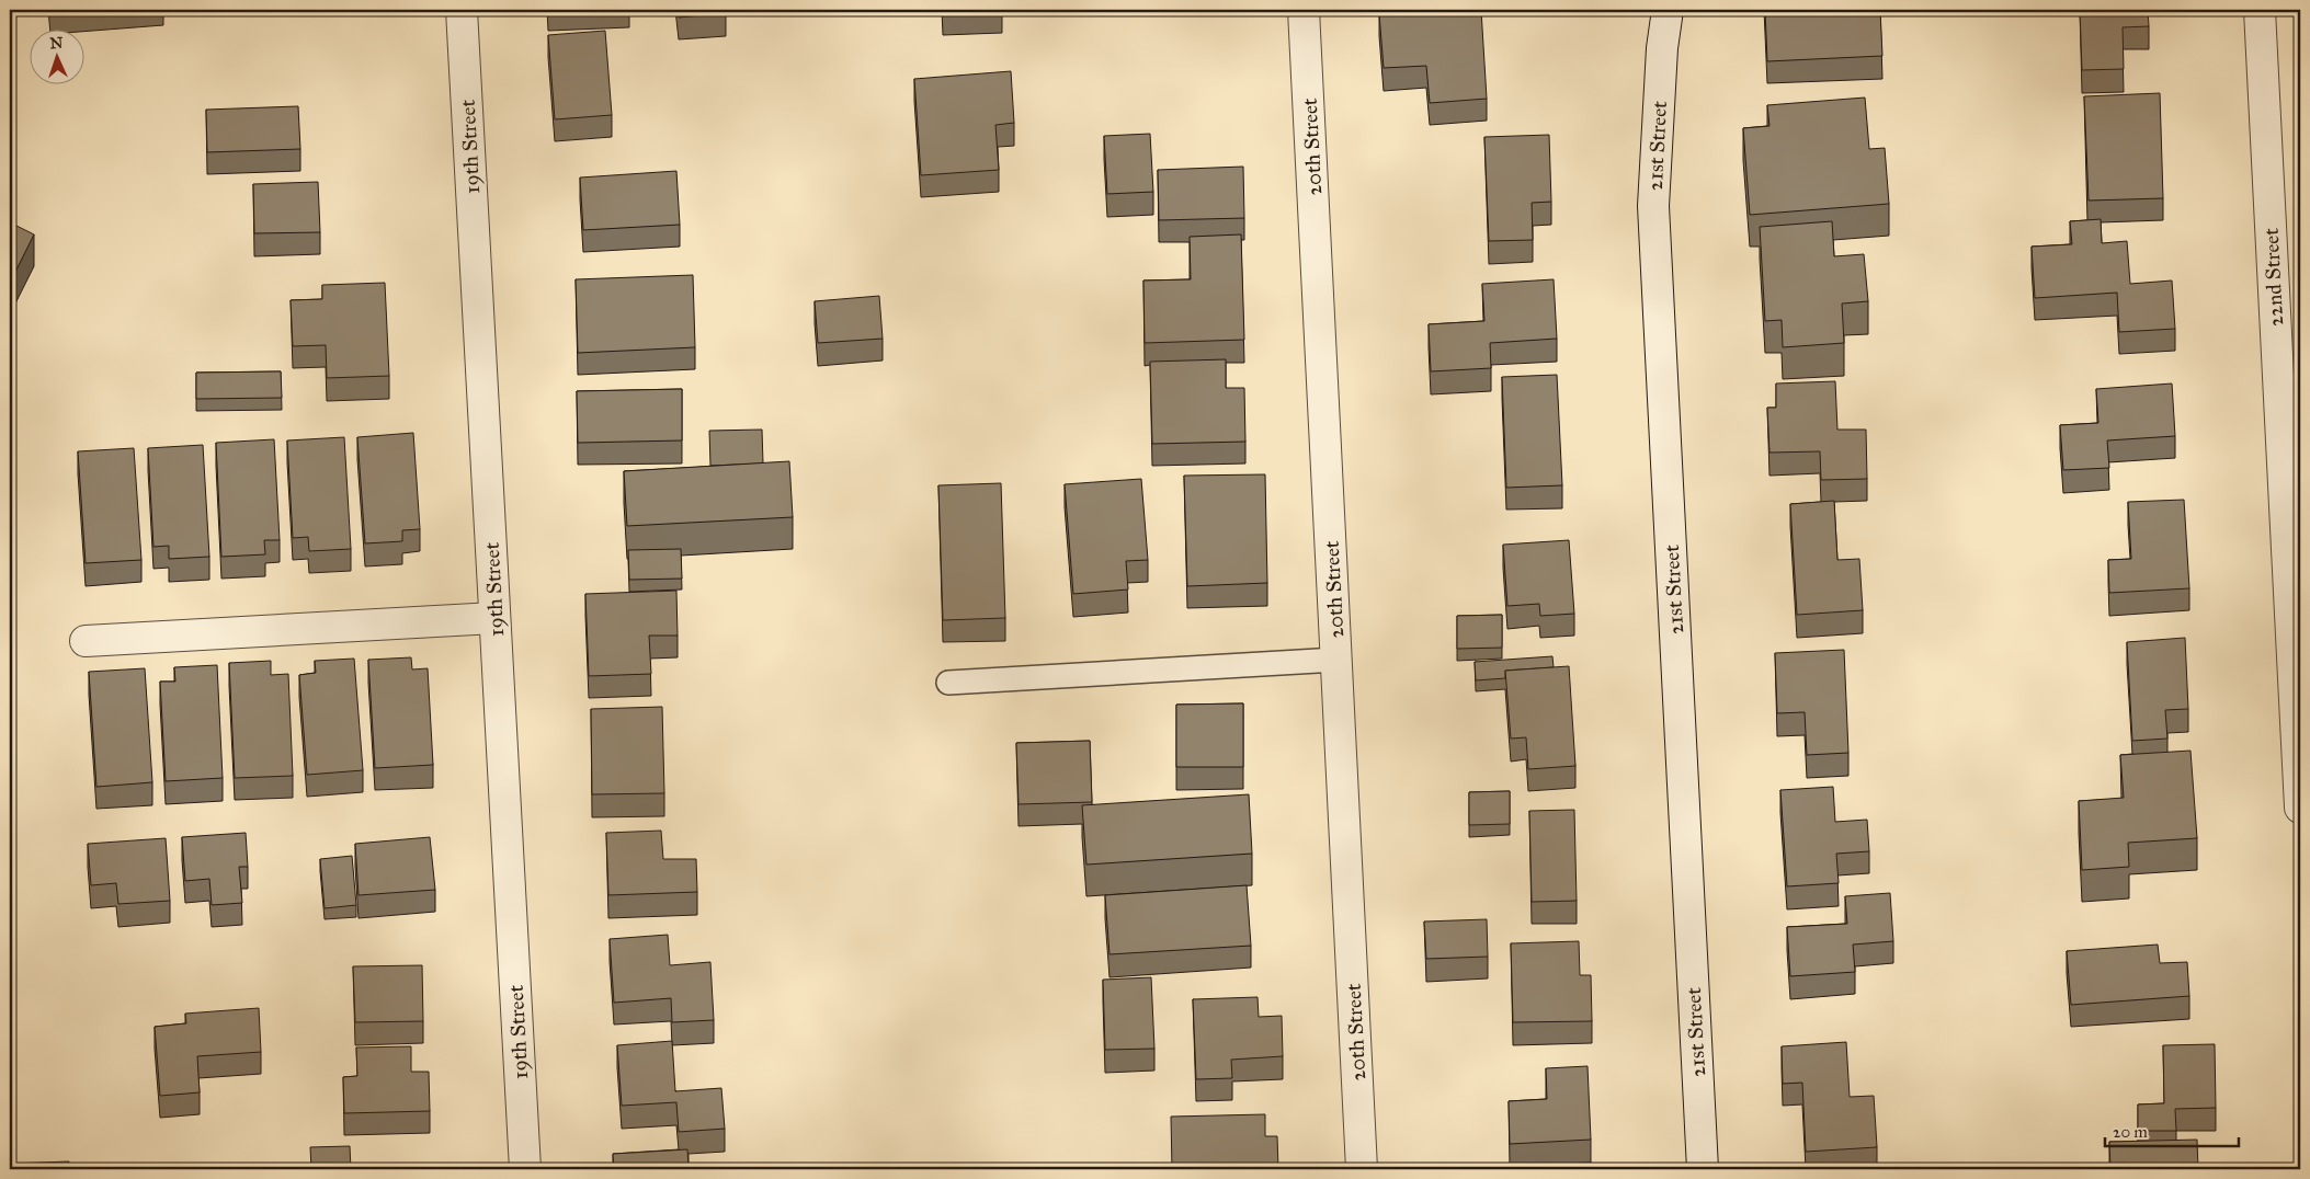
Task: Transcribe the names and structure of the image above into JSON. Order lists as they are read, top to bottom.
{
  "streets": {
    "street": [
      "21st Street",
      "19th Street",
      "20th Street",
      "22nd Street"
    ]
  },
  "scale_bar": "20 m",
  "north": "top"
}
